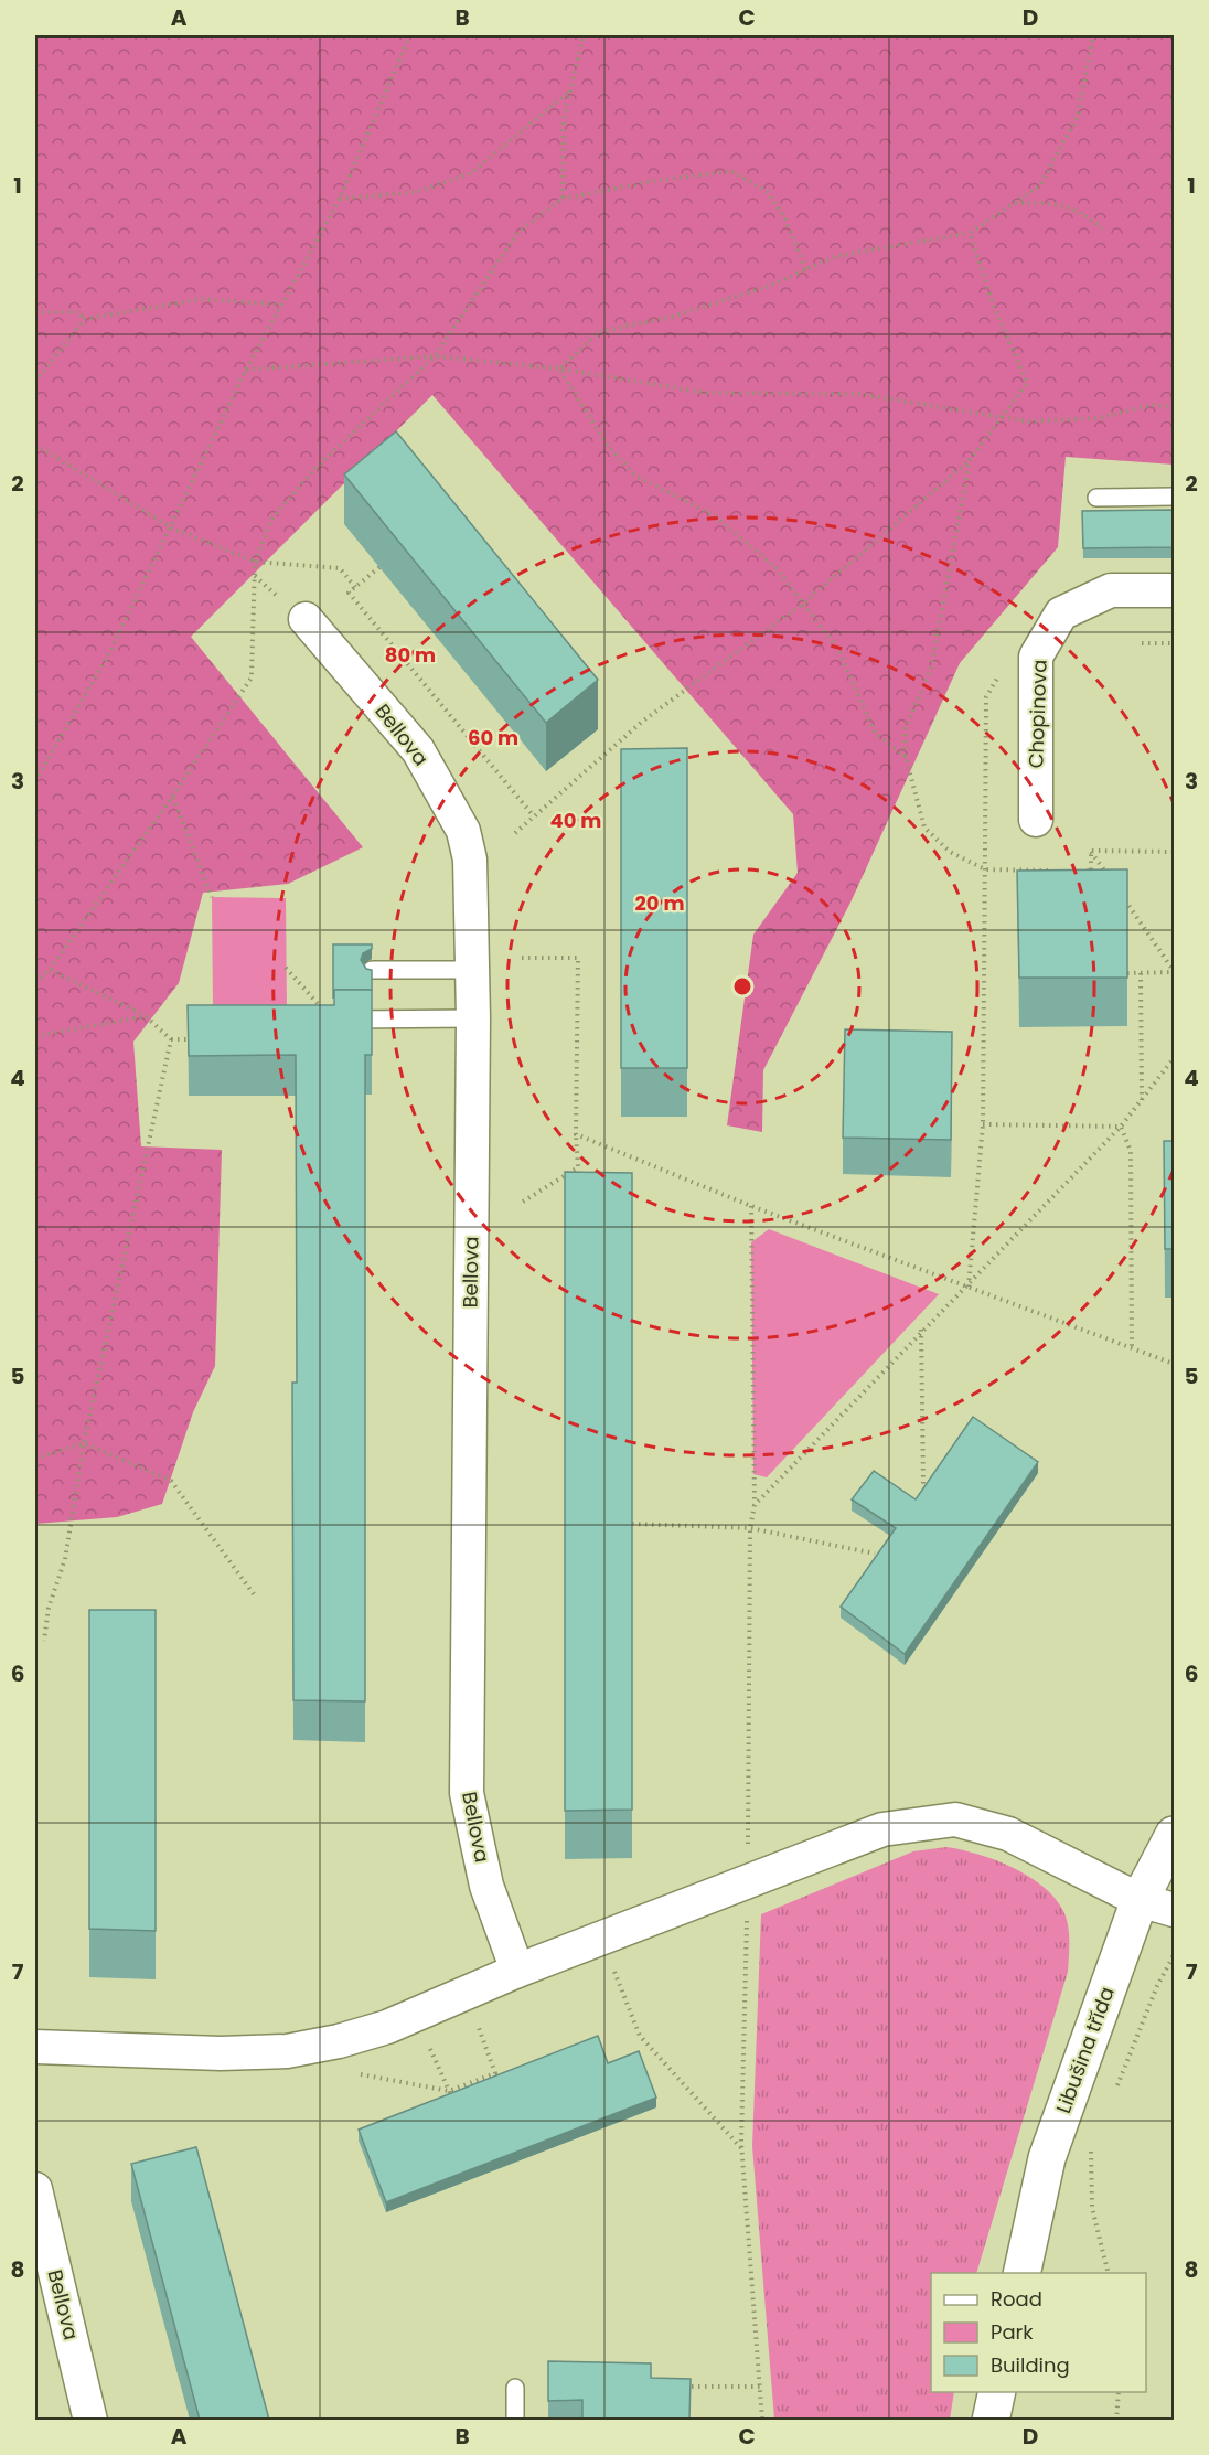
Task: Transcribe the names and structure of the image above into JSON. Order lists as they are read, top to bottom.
{
  "streets": {
    "street": ["Chopinova", "Bellova", "Libušina třída"]
  },
  "legend": ["Road", "Park", "Building"],
  "grid": {
    "columns": [
      "A",
      "B",
      "C",
      "D"
    ],
    "rows": [
      "1",
      "2",
      "3",
      "4",
      "5",
      "6",
      "7",
      "8"
    ]
  },
  "rings": [
    "80 m",
    "60 m",
    "40 m",
    "20 m"
  ]
}
